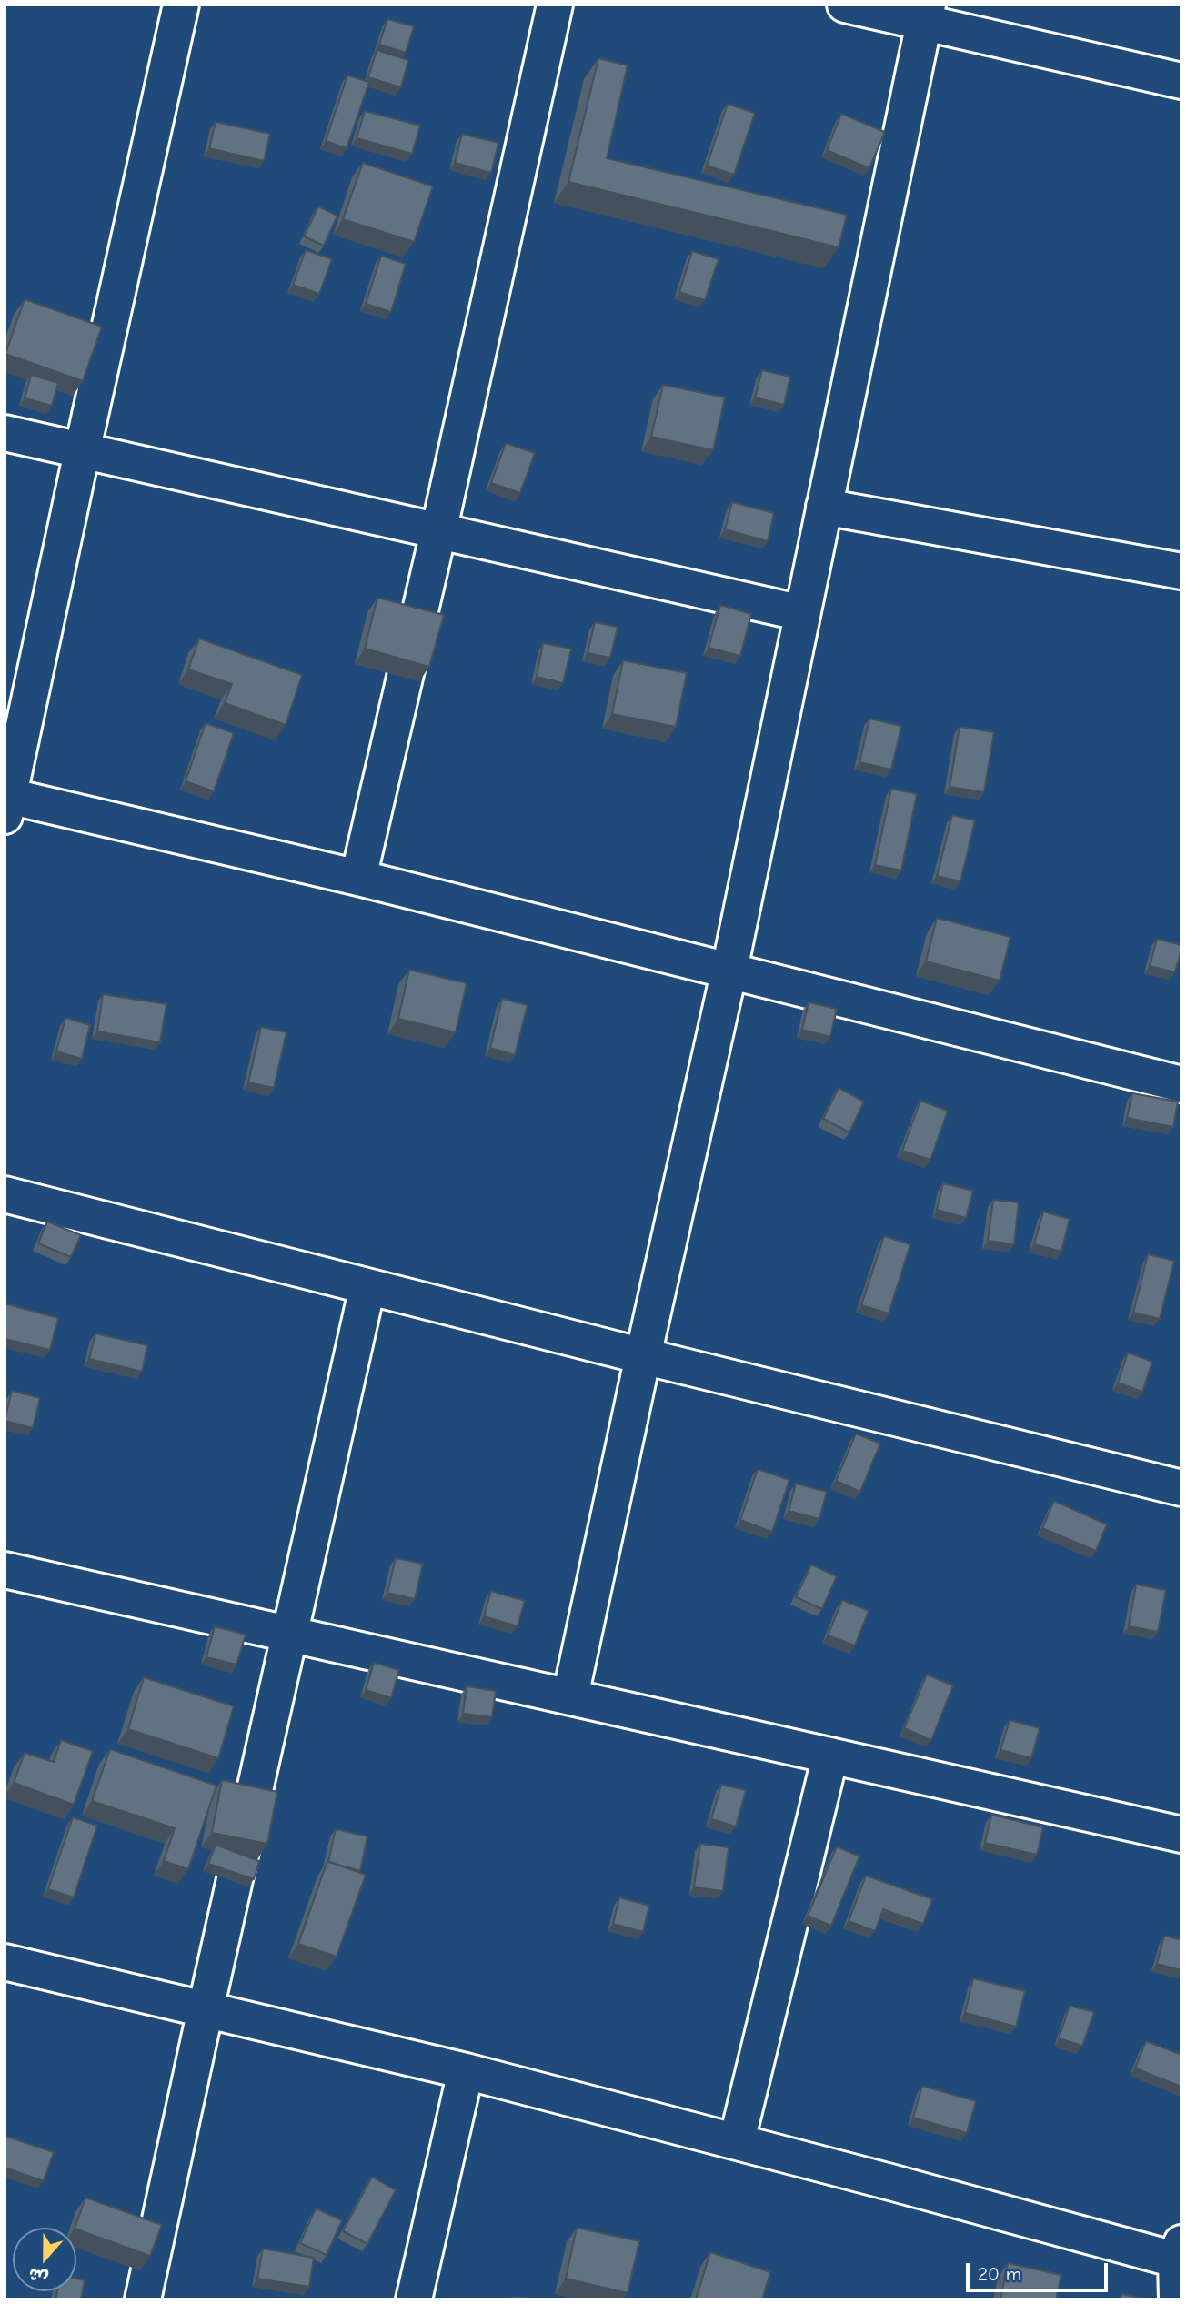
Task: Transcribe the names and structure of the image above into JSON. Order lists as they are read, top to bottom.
{
  "scale_bar": "20 m",
  "north": "bottom"
}
